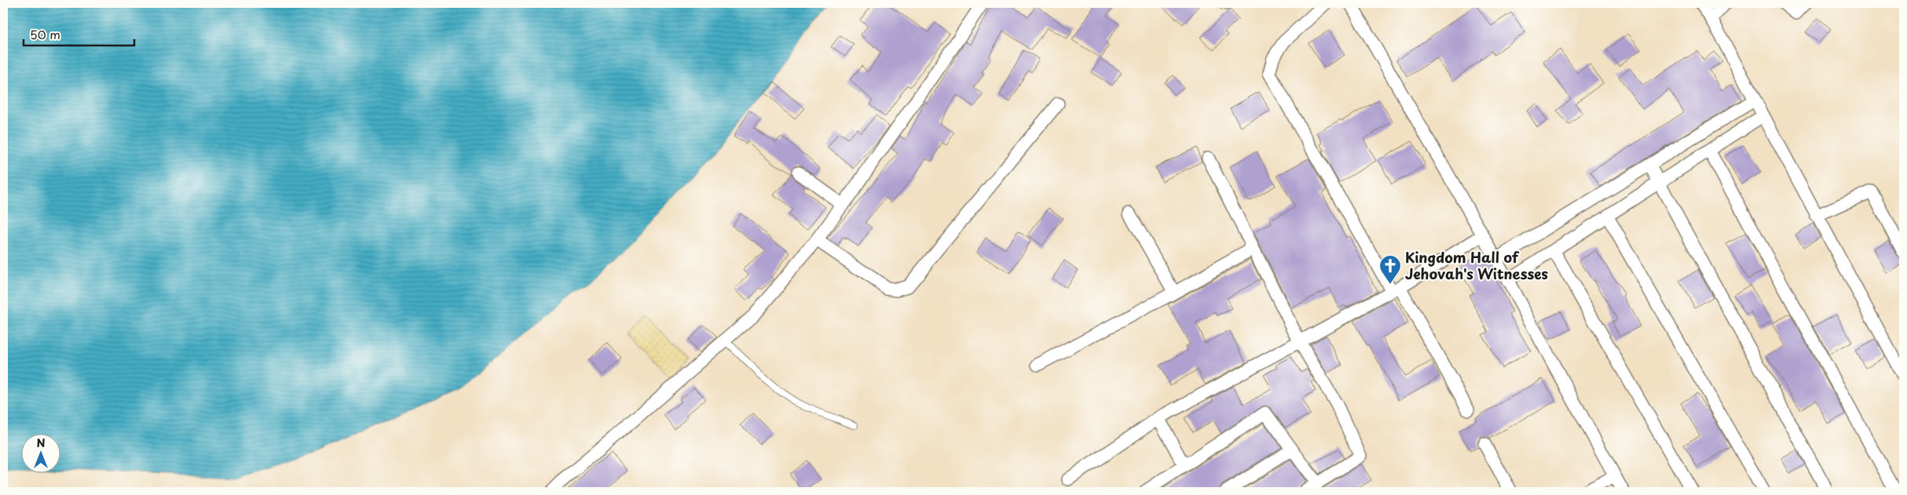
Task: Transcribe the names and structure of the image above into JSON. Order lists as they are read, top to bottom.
{
  "places": {
    "church": ["Kingdom Hall of Jehovah's Witnesses"]
  },
  "scale_bar": "50 m",
  "north": "top"
}
